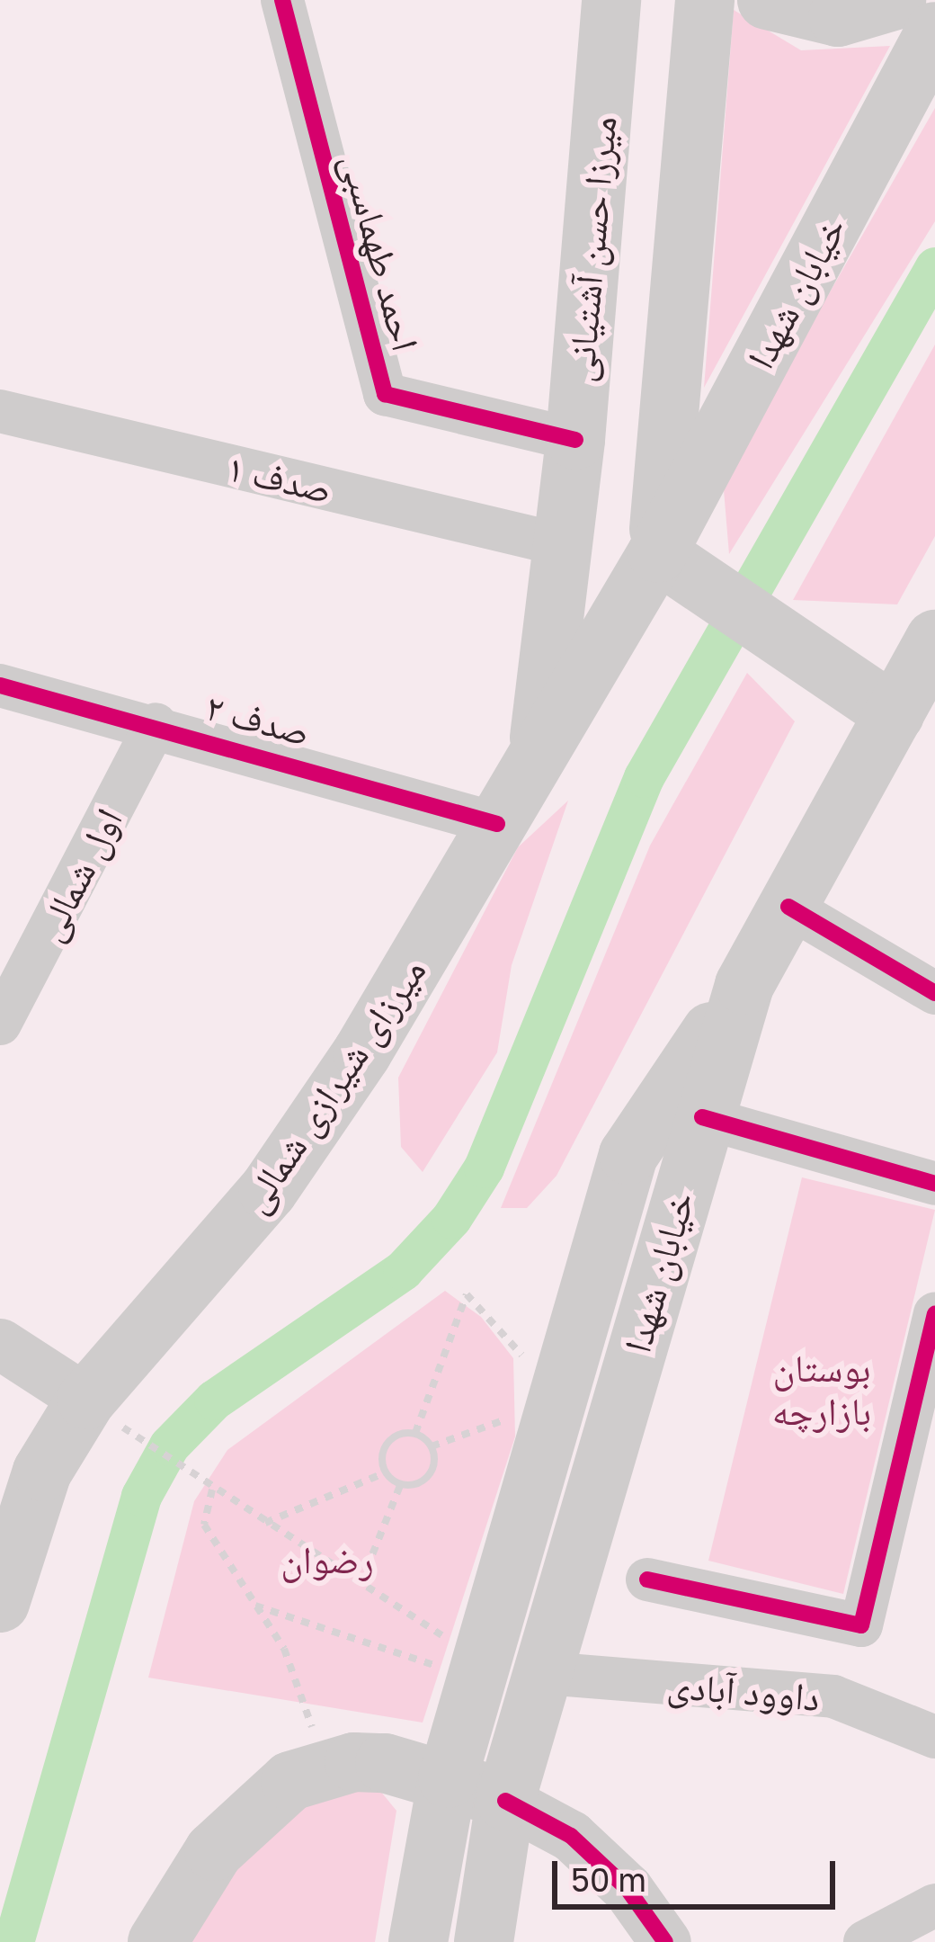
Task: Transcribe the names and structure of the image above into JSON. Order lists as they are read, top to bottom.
{
  "streets": {
    "main road": ["میرزا حسن آشتیانی", "خیابان شهدا", "میرزای شیرازی شمالی"],
    "street": [
      "احمد طهماسبی",
      "صدف ۱",
      "صدف ۲",
      "اول شمالی",
      "داوود آبادی"
    ]
  },
  "crossings": [
    ["میرزا حسن آشتیانی", "احمد طهماسبی"],
    ["میرزا حسن آشتیانی", "صدف ۱"],
    ["میرزا حسن آشتیانی", "میرزای شیرازی شمالی"],
    ["خیابان شهدا", "میرزای شیرازی شمالی"],
    ["خیابان شهدا", "داوود آبادی"],
    ["صدف ۲", "اول شمالی"],
    ["صدف ۲", "میرزای شیرازی شمالی"]
  ],
  "parks": ["بوستان بازارچه", "رضوان"],
  "scale_bar": "50 m"
}
